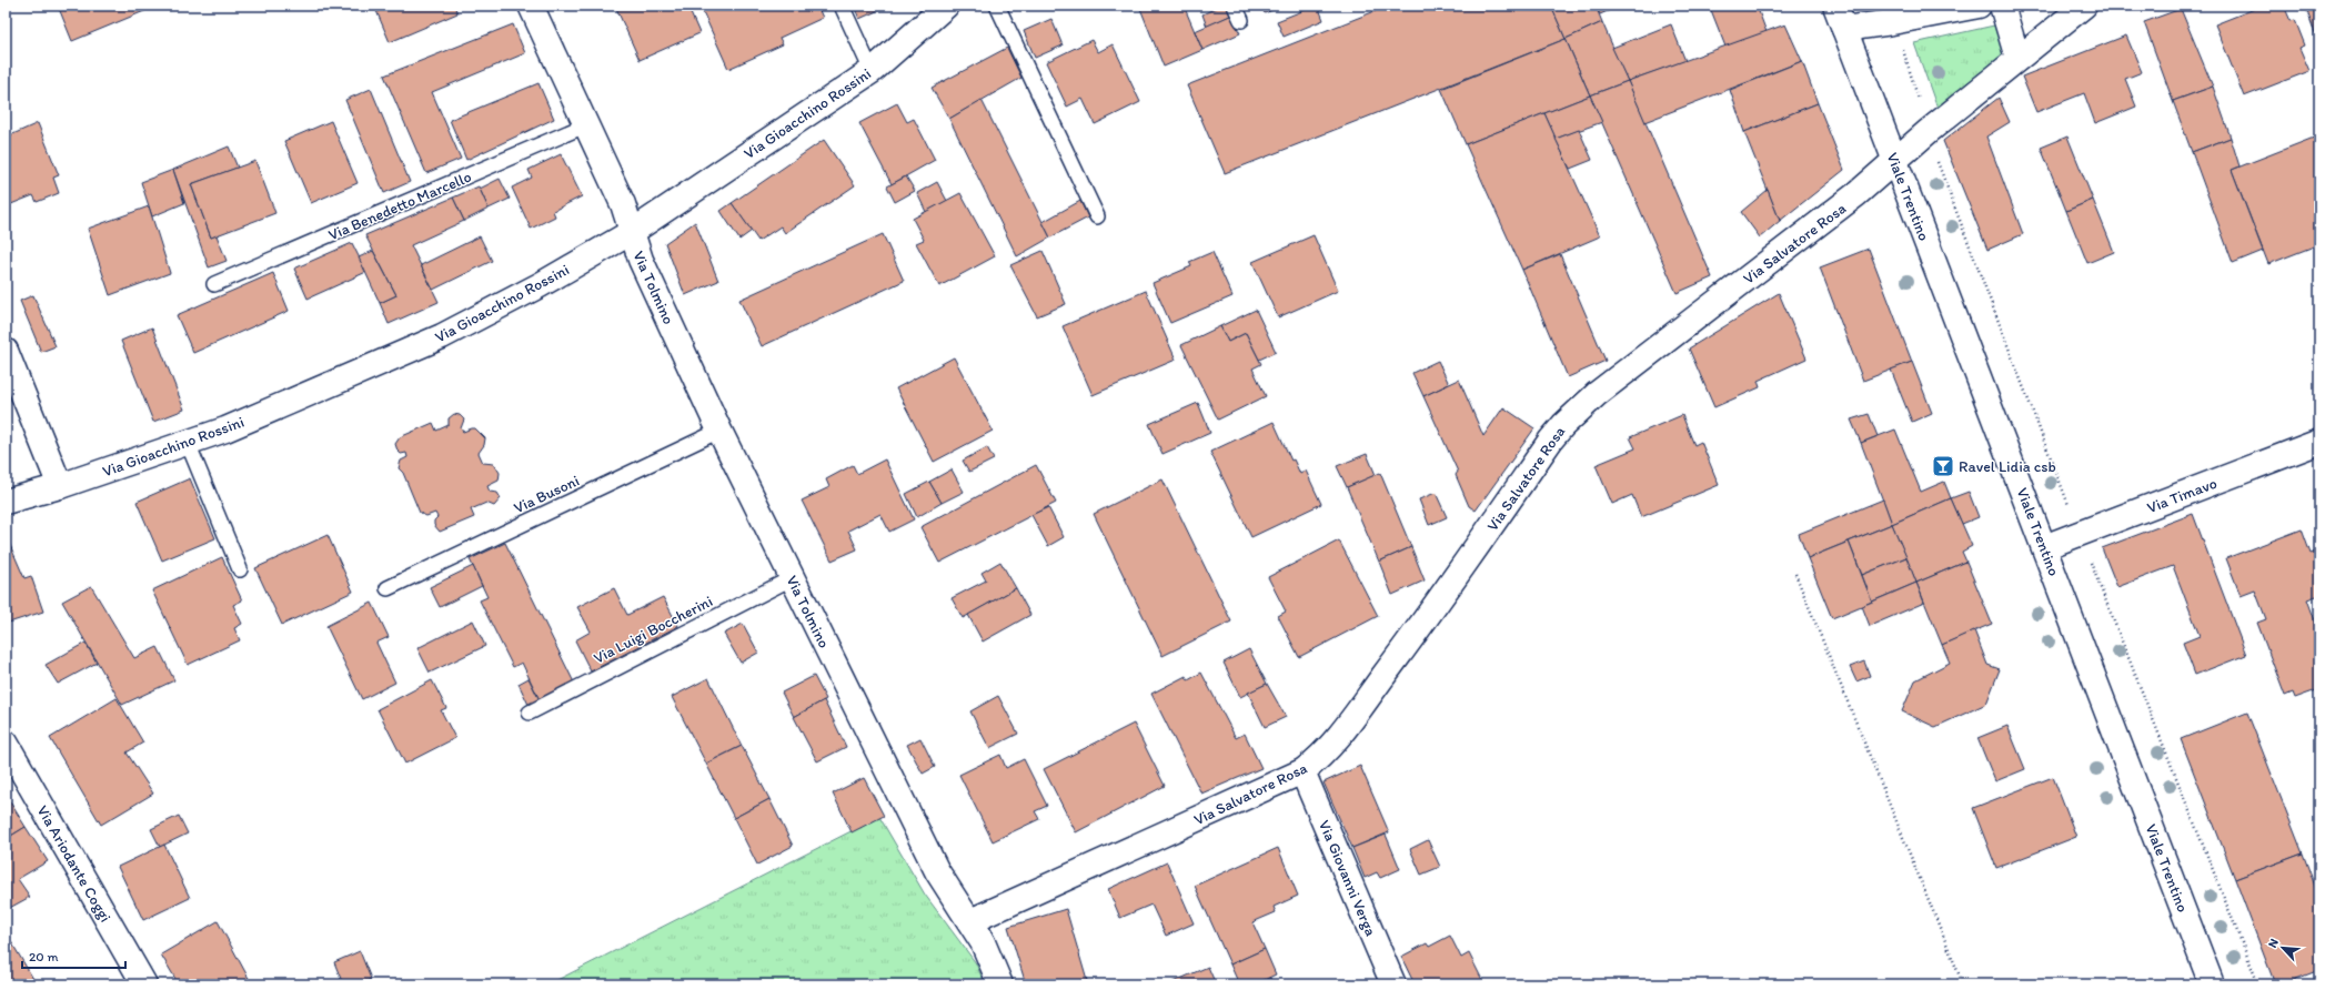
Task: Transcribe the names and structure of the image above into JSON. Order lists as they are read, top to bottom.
{
  "streets": {
    "street": [
      "Via Gioacchino Rossini",
      "Viale Trentino",
      "Via Salvatore Rosa",
      "Via Tolmino",
      "Via Timavo",
      "Via Ariodante Coggi",
      "Via Giovanni Verga"
    ],
    "lane": ["Via Benedetto Marcello", "Via Busoni", "Via Luigi Boccherini"]
  },
  "crossings": [
    ["Via Gioacchino Rossini", "Via Tolmino"],
    ["Viale Trentino", "Via Salvatore Rosa"],
    ["Viale Trentino", "Via Timavo"],
    ["Via Salvatore Rosa", "Via Tolmino"],
    ["Via Salvatore Rosa", "Via Giovanni Verga"],
    ["Via Tolmino", "Via Busoni"],
    ["Via Tolmino", "Via Luigi Boccherini"]
  ],
  "places": {
    "bar": ["Ravel Lidia csb"]
  },
  "scale_bar": "20 m",
  "north": "top left"
}
